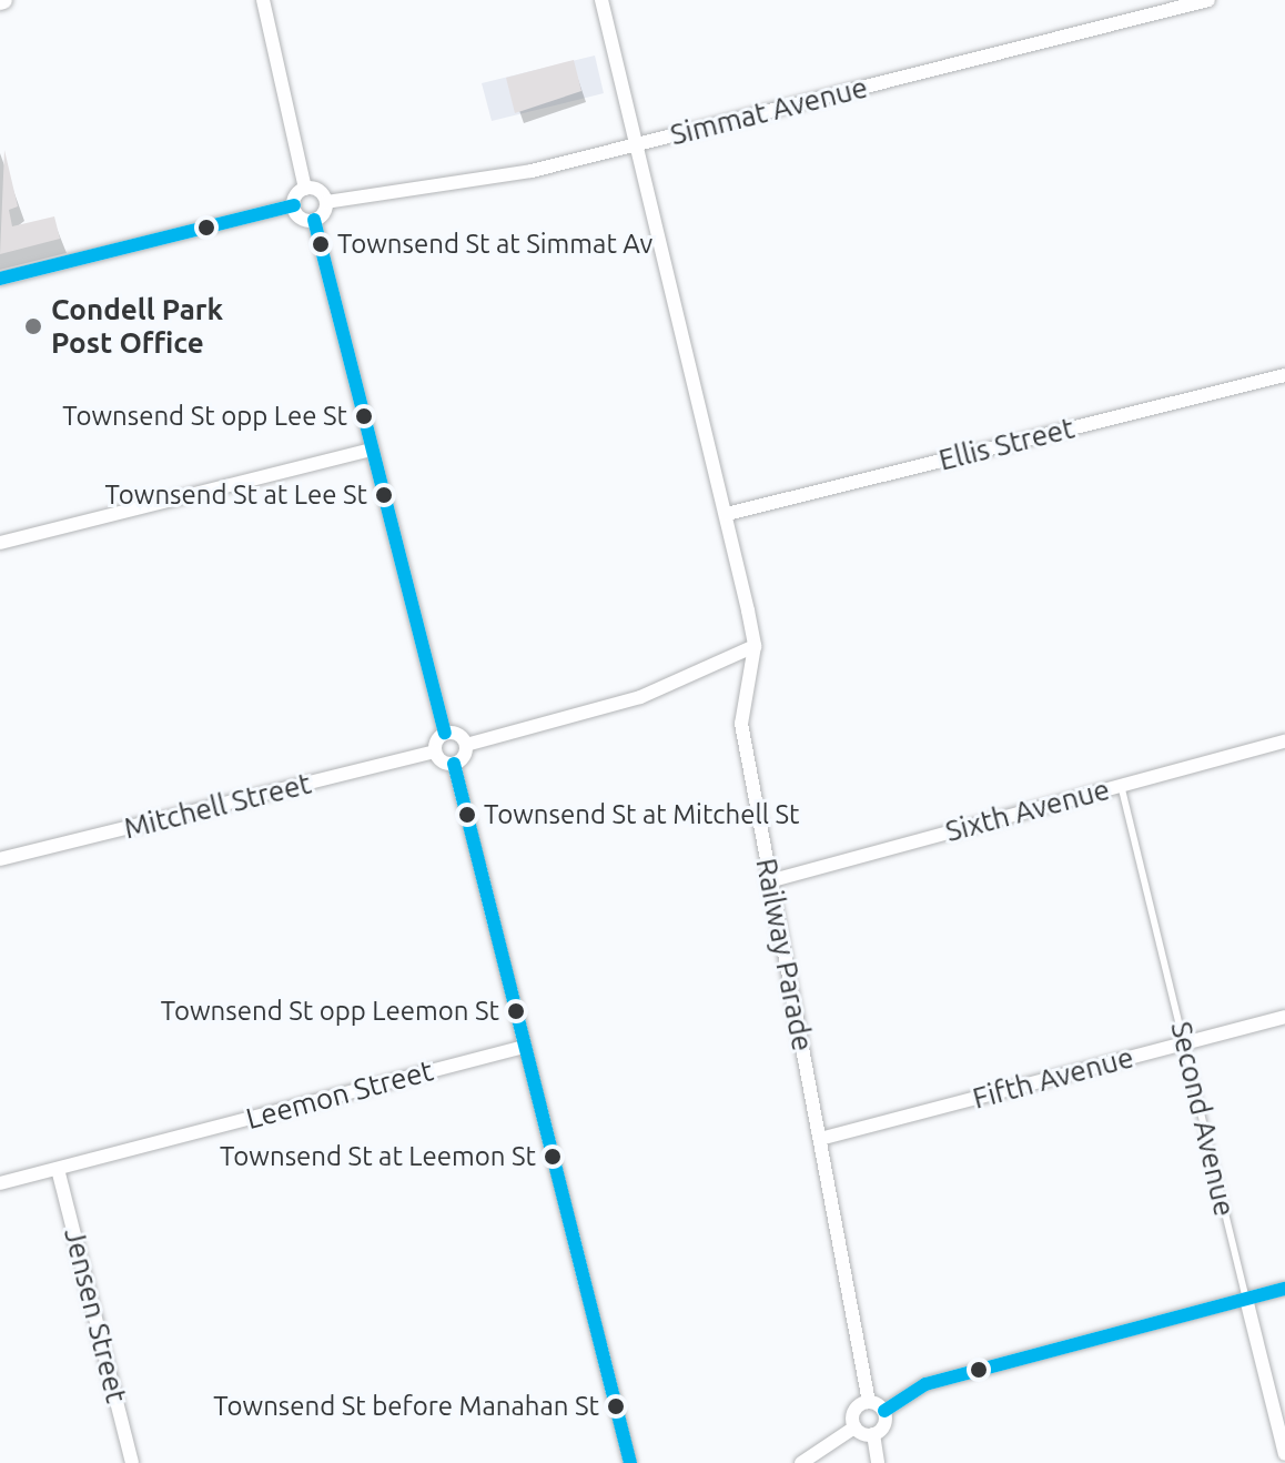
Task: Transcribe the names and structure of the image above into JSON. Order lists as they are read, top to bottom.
{
  "streets": {
    "street": [
      "Simmat Avenue",
      "Ellis Street",
      "Mitchell Street",
      "Sixth Avenue",
      "Railway Parade",
      "Fifth Avenue",
      "Leemon Street",
      "Second Avenue",
      "Jensen Street"
    ]
  },
  "crossings": [
    ["Simmat Avenue", "Railway Parade"],
    ["Ellis Street", "Railway Parade"],
    ["Sixth Avenue", "Railway Parade"],
    ["Sixth Avenue", "Second Avenue"],
    ["Railway Parade", "Fifth Avenue"],
    ["Fifth Avenue", "Second Avenue"],
    ["Leemon Street", "Jensen Street"]
  ],
  "places": [
    "Townsend St at Simmat Av",
    "Condell Park Post Office",
    "Townsend St opp Lee St",
    "Townsend St at Lee St",
    "Townsend St at Mitchell St",
    "Townsend St opp Leemon St",
    "Townsend St at Leemon St",
    "Townsend St before Manahan St"
  ]
}
